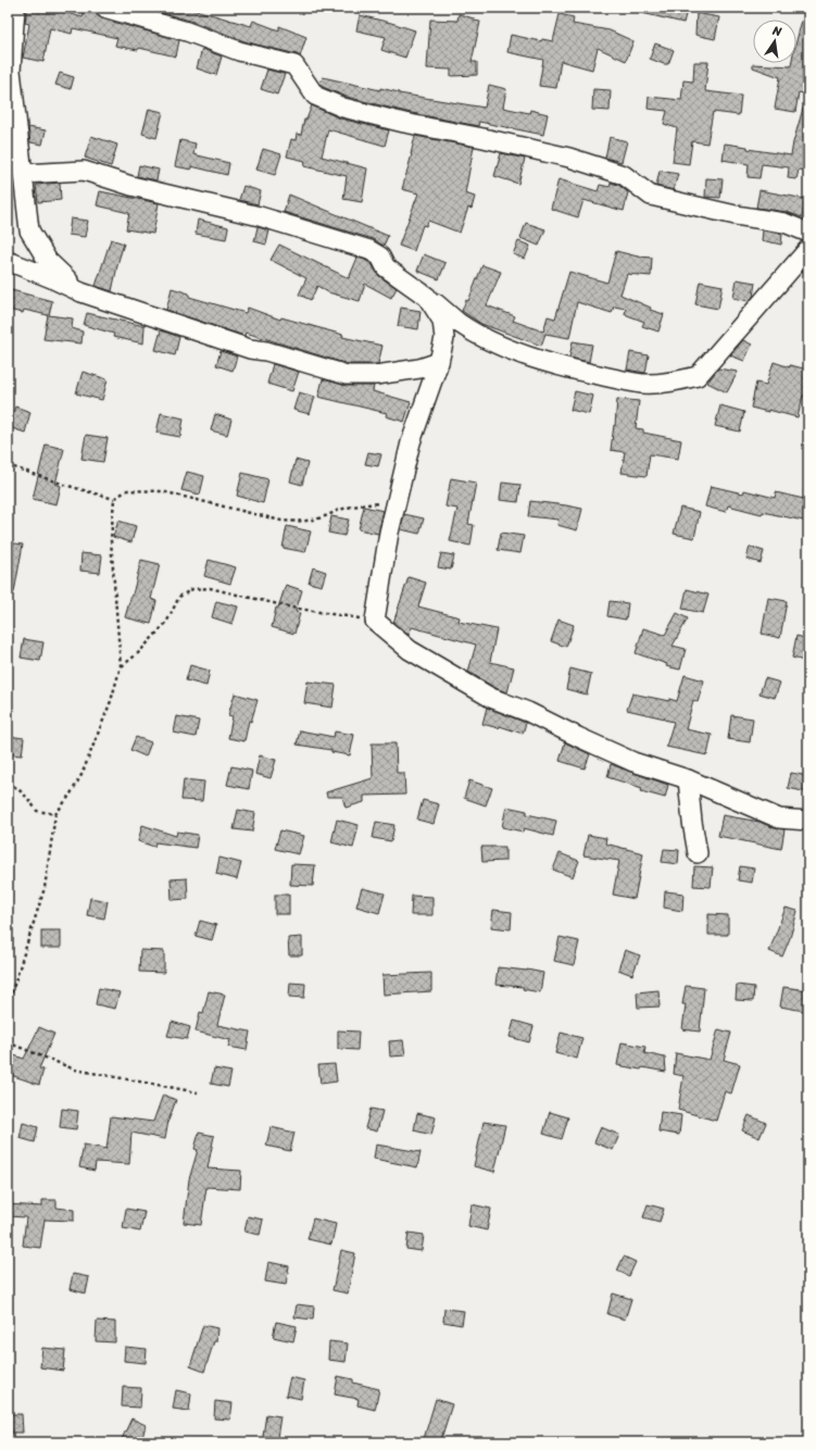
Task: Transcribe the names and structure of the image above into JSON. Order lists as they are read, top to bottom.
{
  "north": "top"
}
